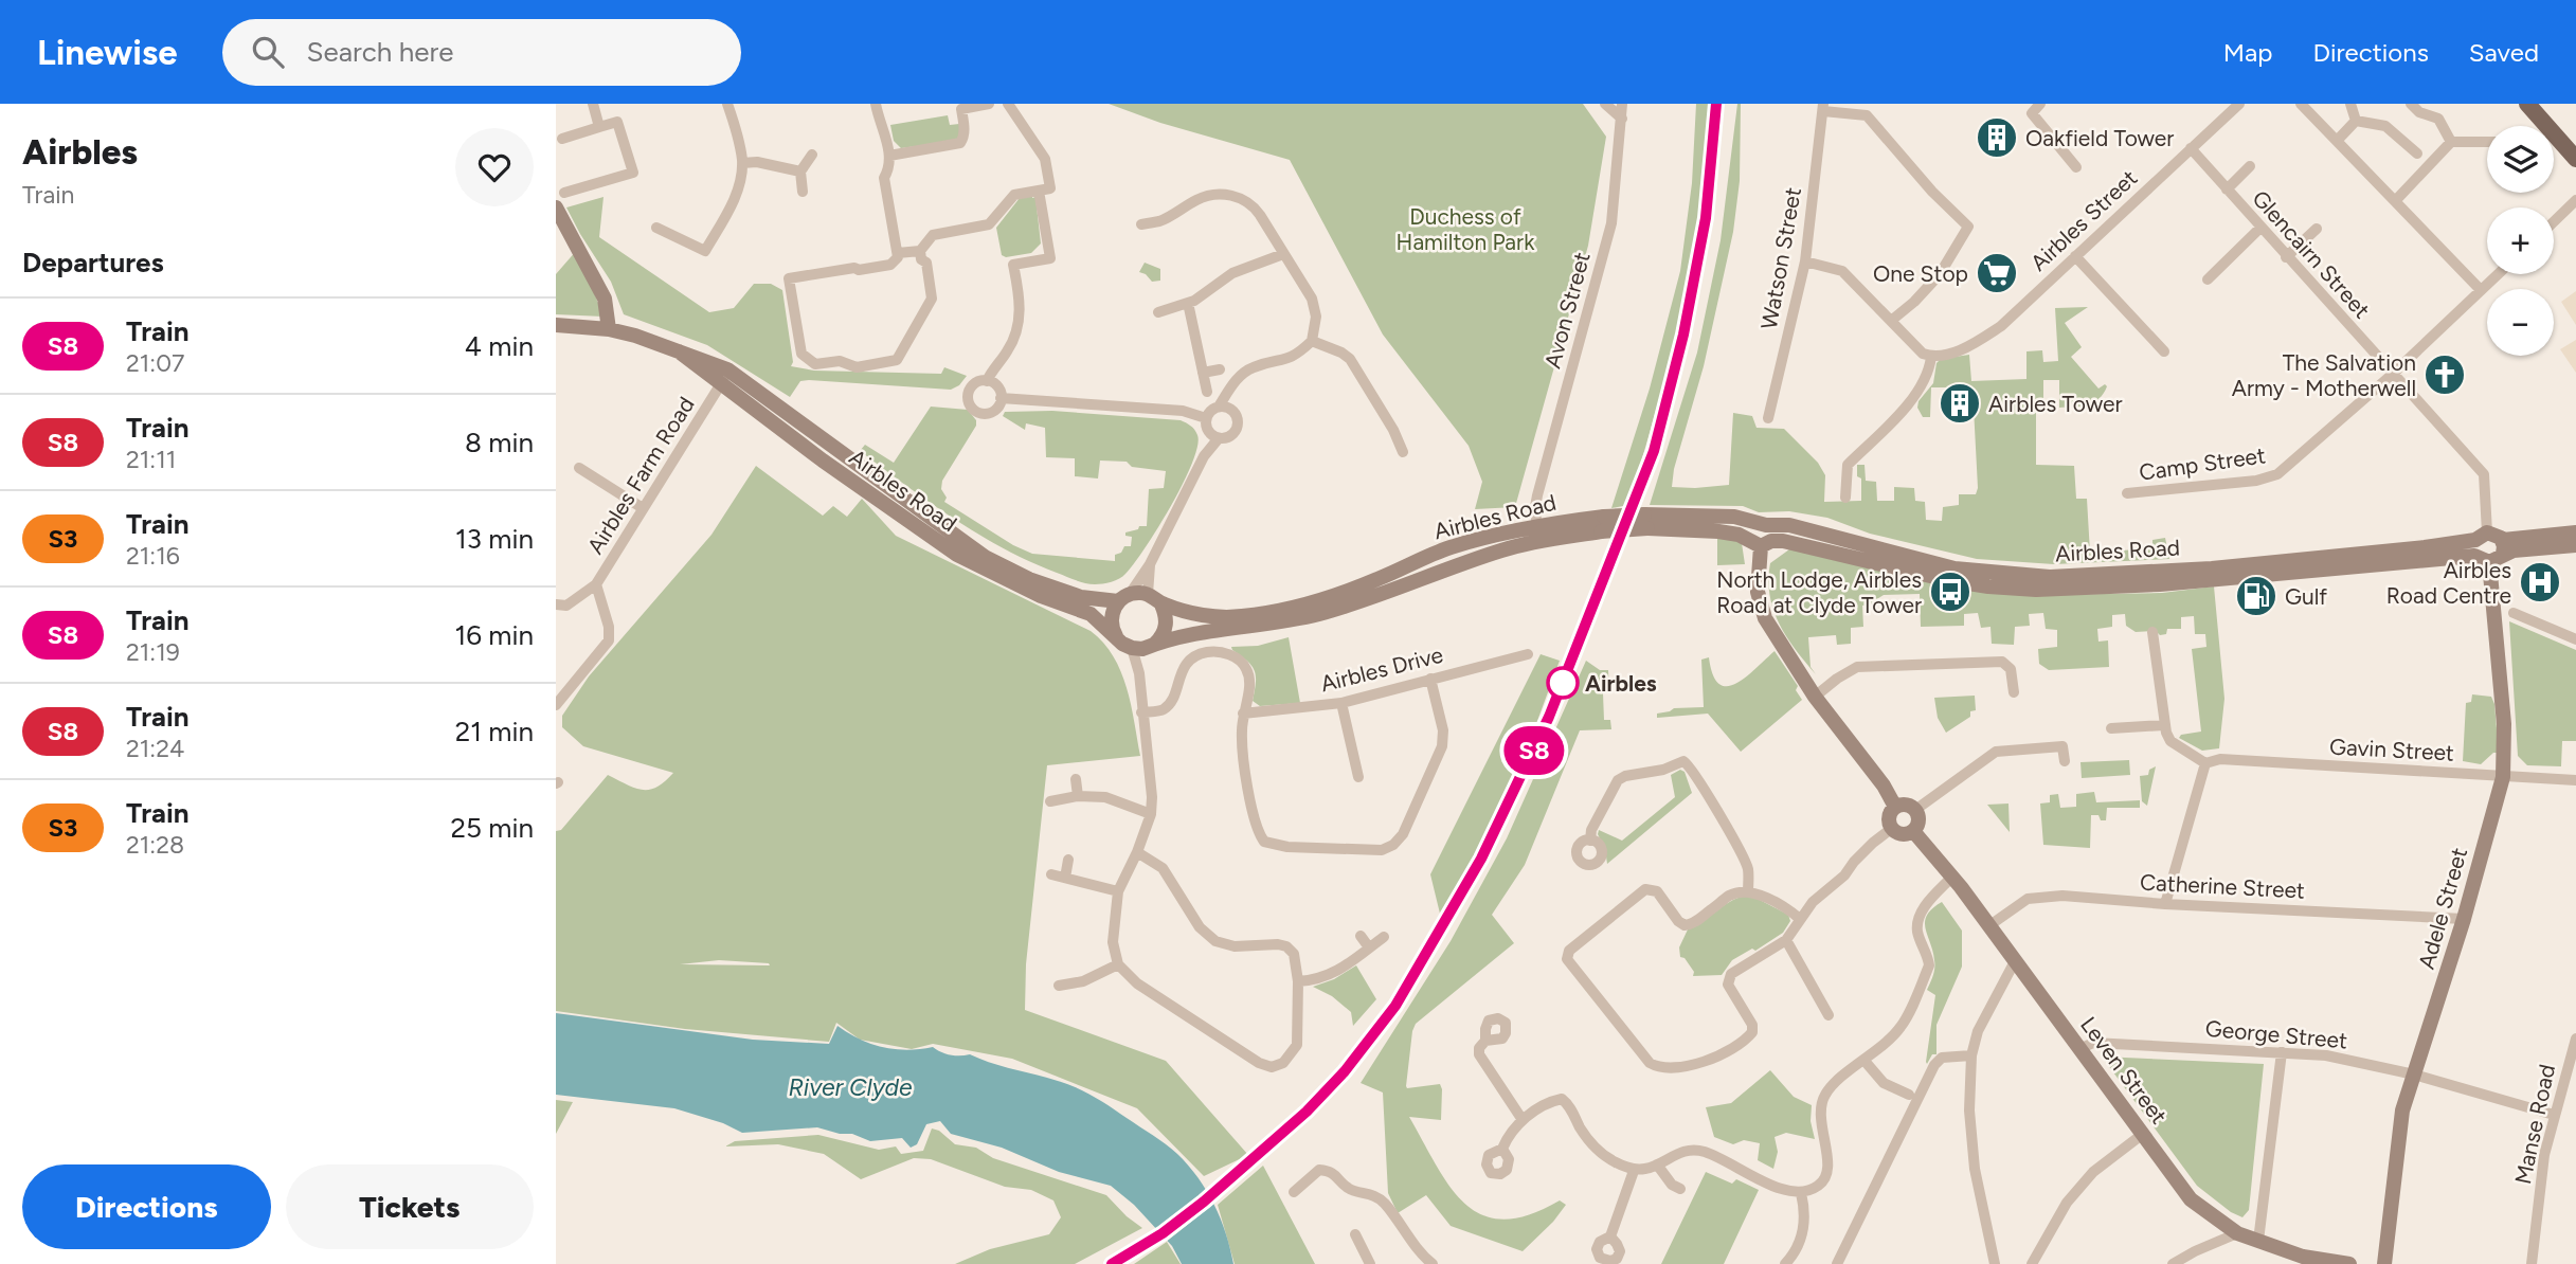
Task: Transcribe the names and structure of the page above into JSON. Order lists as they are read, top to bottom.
{
  "streets": {
    "main road": ["Airbles Road", "Adele Street", "Leven Street"],
    "street": [
      "Airbles Street",
      "Glencairn Street",
      "Watson Street",
      "Avon Street",
      "Camp Street",
      "Airbles Farm Road",
      "Airbles Drive",
      "Gavin Street",
      "Catherine Street",
      "George Street",
      "Manse Road"
    ]
  },
  "crossings": [
    ["Airbles Street", "Glencairn Street"],
    ["Glencairn Street", "Camp Street"],
    ["Glencairn Street", "Airbles Road"],
    ["Glencairn Street", "Adele Street"],
    ["Avon Street", "Airbles Road"],
    ["Airbles Farm Road", "Airbles Road"],
    ["Airbles Road", "Adele Street"],
    ["Gavin Street", "Adele Street"],
    ["Catherine Street", "Adele Street"],
    ["Catherine Street", "Leven Street"],
    ["Adele Street", "George Street"],
    ["George Street", "Leven Street"],
    ["George Street", "Manse Road"]
  ],
  "water": ["River Clyde"],
  "parks": ["Duchess of Hamilton Park"],
  "places": {
    "building": ["Oakfield Tower", "Airbles Tower"],
    "supermarket": ["One Stop"],
    "church": ["The Salvation Army - Motherwell"],
    "hospital": ["Airbles Road Centre"],
    "bus stop": ["North Lodge, Airbles Road at Clyde Tower"],
    "fuel station": ["Gulf"],
    "other": ["Airbles"]
  },
  "page": {
    "header": "Linewise",
    "search": "Search here",
    "nav": ["Map", "Directions", "Saved"],
    "heading": [
      ["Airbles", "Train"],
      "Departures"
    ],
    "on_map": "S8",
    "map_buttons": ["+", "−"],
    "list": [
      {
        "mark": "S8",
        "name": "Train",
        "note": "21:07",
        "value": "4 min"
      },
      {
        "mark": "S8",
        "name": "Train",
        "note": "21:11",
        "value": "8 min"
      },
      {
        "mark": "S3",
        "name": "Train",
        "note": "21:16",
        "value": "13 min"
      },
      {
        "mark": "S8",
        "name": "Train",
        "note": "21:19",
        "value": "16 min"
      },
      {
        "mark": "S8",
        "name": "Train",
        "note": "21:24",
        "value": "21 min"
      },
      {
        "mark": "S3",
        "name": "Train",
        "note": "21:28",
        "value": "25 min"
      }
    ],
    "buttons": ["Directions", "Tickets"]
  }
}
